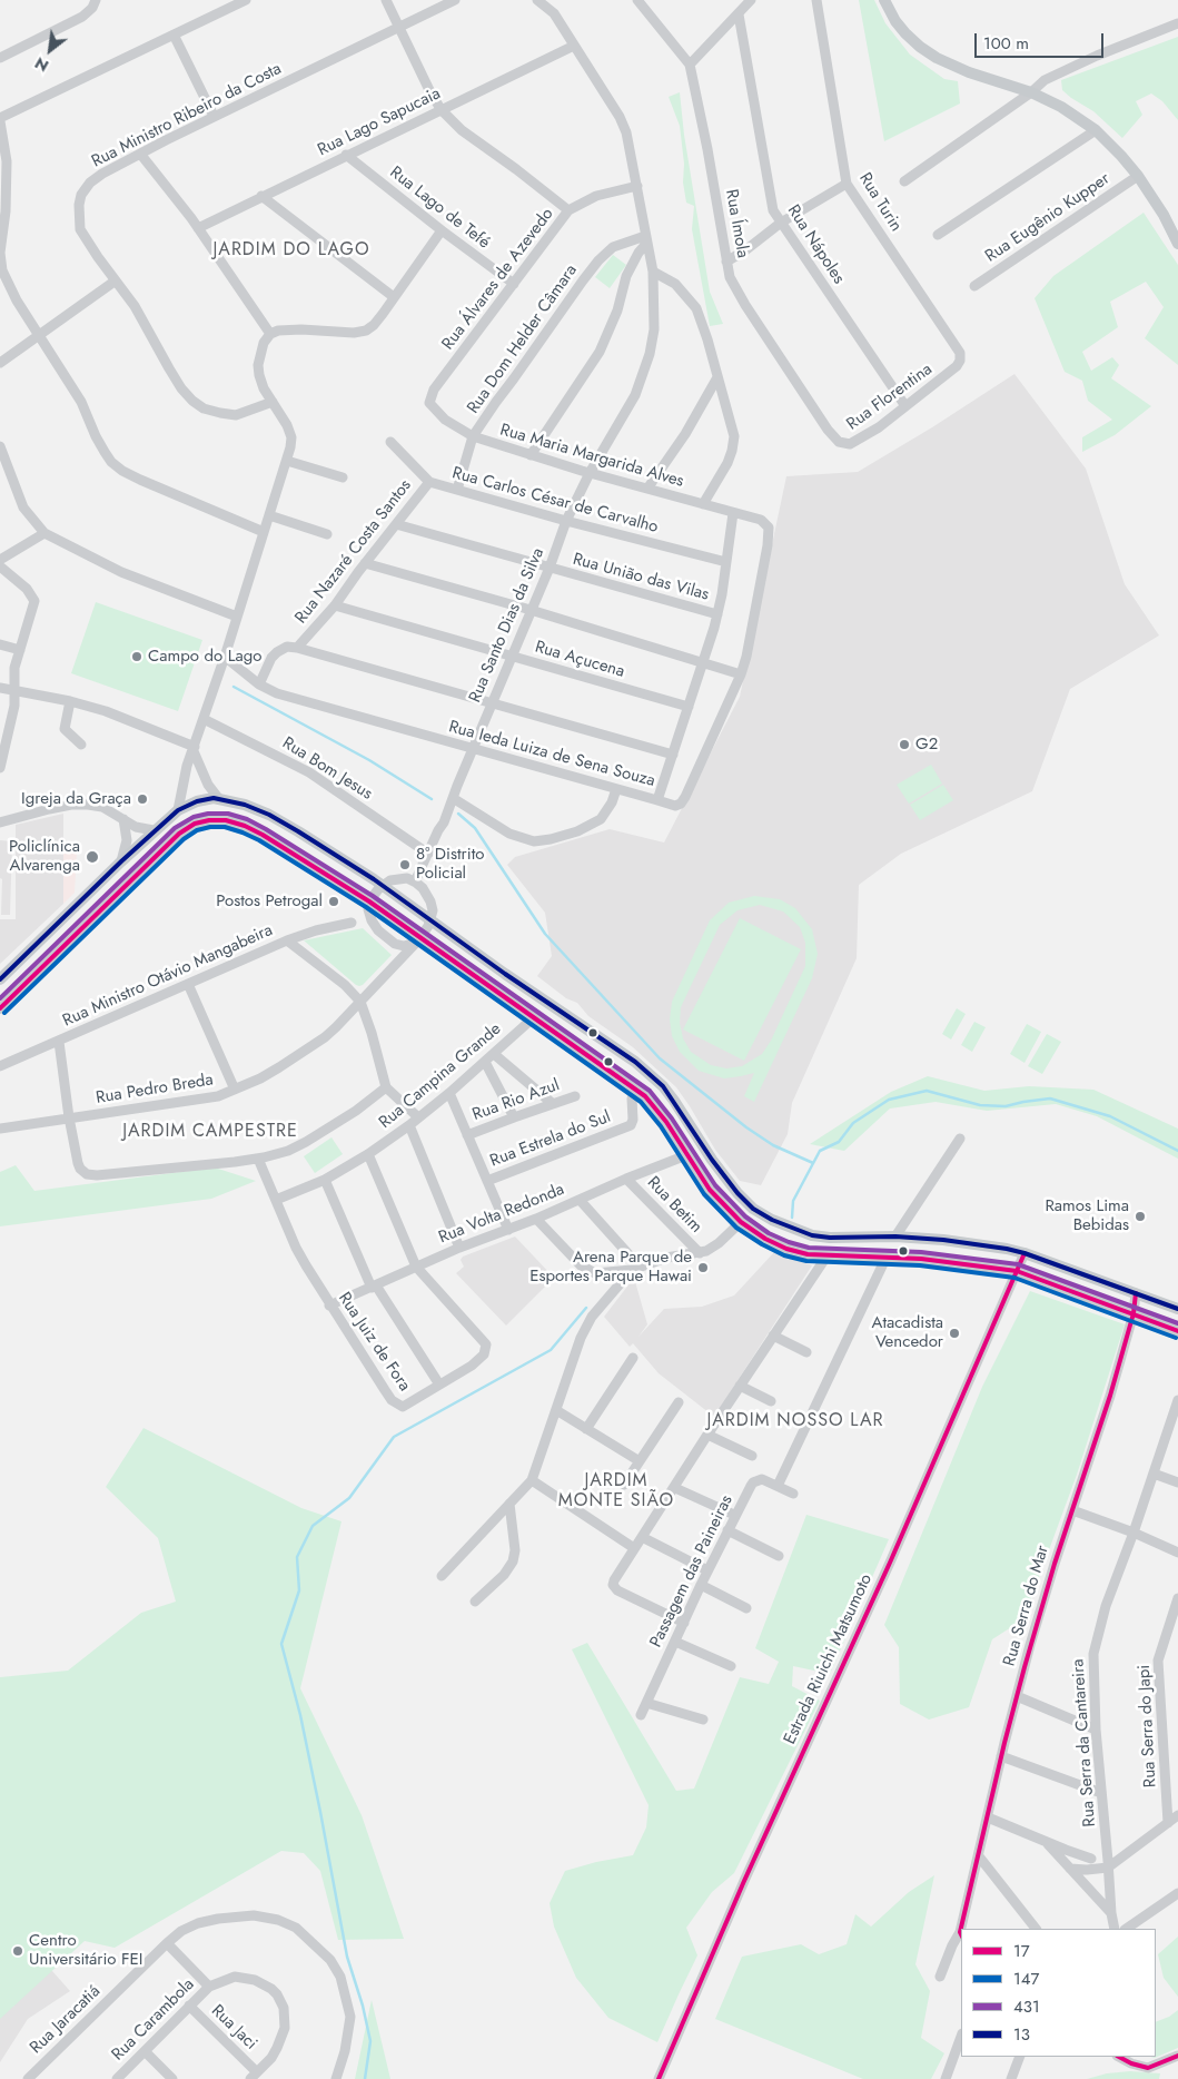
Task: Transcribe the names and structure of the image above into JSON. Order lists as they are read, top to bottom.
{
  "streets": {
    "street": [
      "Rua Ministro Ribeiro da Costa",
      "Rua Lago Sapucaia",
      "Rua Turin",
      "Rua Lago de Tefé",
      "Rua Eugênio Kupper",
      "Rua Ímola",
      "Rua Nápoles",
      "Rua Álvares de Azevedo",
      "Rua Dom Helder Câmara",
      "Rua Florentina",
      "Rua Maria Margarida Alves",
      "Rua Carlos César de Carvalho",
      "Rua Nazaré Costa Santos",
      "Rua União das Vilas",
      "Rua Santo Dias da Silva",
      "Rua Açucena",
      "Rua Ieda Luiza de Sena Souza",
      "Rua Bom Jesus",
      "Rua Ministro Otávio Mangabeira",
      "Rua Campina Grande",
      "Rua Pedro Breda",
      "Rua Rio Azul",
      "Rua Estrela do Sul",
      "Rua Betim",
      "Rua Volta Redonda",
      "Rua Juiz de Fora",
      "Passagem das Paineiras",
      "Rua Serra do Mar",
      "Estrada Riuichi Matsumoto",
      "Rua Serra do Japi",
      "Rua Serra da Cantareira",
      "Rua Jaracatiá",
      "Rua Carambola",
      "Rua Jaci"
    ]
  },
  "crossings": [
    ["Rua Lago Sapucaia", "Rua Lago de Tefé"],
    ["Rua Lago Sapucaia", "Rua Santo Dias da Silva"],
    ["Rua Turin", "Rua Florentina"],
    ["Rua Lago de Tefé", "Rua Álvares de Azevedo"],
    ["Rua Ímola", "Rua Florentina"],
    ["Rua Nápoles", "Rua Florentina"],
    ["Rua Álvares de Azevedo", "Rua Maria Margarida Alves"],
    ["Rua Álvares de Azevedo", "Rua Santo Dias da Silva"],
    ["Rua Dom Helder Câmara", "Rua Maria Margarida Alves"],
    ["Rua Dom Helder Câmara", "Rua Carlos César de Carvalho"],
    ["Rua Dom Helder Câmara", "Rua Santo Dias da Silva"],
    ["Rua Maria Margarida Alves", "Rua Santo Dias da Silva"],
    ["Rua Maria Margarida Alves", "Rua Ieda Luiza de Sena Souza"],
    ["Rua Carlos César de Carvalho", "Rua Nazaré Costa Santos"],
    ["Rua Carlos César de Carvalho", "Rua Santo Dias da Silva"],
    ["Rua Carlos César de Carvalho", "Rua Ieda Luiza de Sena Souza"],
    ["Rua Nazaré Costa Santos", "Rua União das Vilas"],
    ["Rua Nazaré Costa Santos", "Rua Açucena"],
    ["Rua Nazaré Costa Santos", "Rua Ieda Luiza de Sena Souza"],
    ["Rua União das Vilas", "Rua Santo Dias da Silva"],
    ["Rua União das Vilas", "Rua Ieda Luiza de Sena Souza"],
    ["Rua Santo Dias da Silva", "Rua Açucena"],
    ["Rua Santo Dias da Silva", "Rua Ieda Luiza de Sena Souza"],
    ["Rua Santo Dias da Silva", "Rua Bom Jesus"],
    ["Rua Açucena", "Rua Ieda Luiza de Sena Souza"],
    ["Rua Campina Grande", "Rua Juiz de Fora"],
    ["Rua Betim", "Rua Volta Redonda"],
    ["Rua Volta Redonda", "Rua Juiz de Fora"],
    ["Rua Carambola", "Rua Jaci"]
  ],
  "districts": [
    "JARDIM DO LAGO",
    "JARDIM CAMPESTRE",
    "JARDIM NOSSO LAR",
    "JARDIM MONTE SIÃO"
  ],
  "places": [
    "Campo do Lago",
    "G2",
    "Igreja da Graça",
    "Policlínica Alvarenga",
    "8º Distrito Policial",
    "Postos Petrogal",
    "Ramos Lima Bebidas",
    "Arena Parque de Esportes Parque Hawai",
    "Atacadista Vencedor",
    "Centro Universitário FEI"
  ],
  "lines": [
    "transit line 13",
    "transit line 431",
    "transit line 17",
    "transit line 147"
  ],
  "legend": [
    "17",
    "147",
    "431",
    "13"
  ],
  "scale_bar": "100 m",
  "north": "bottom left"
}
